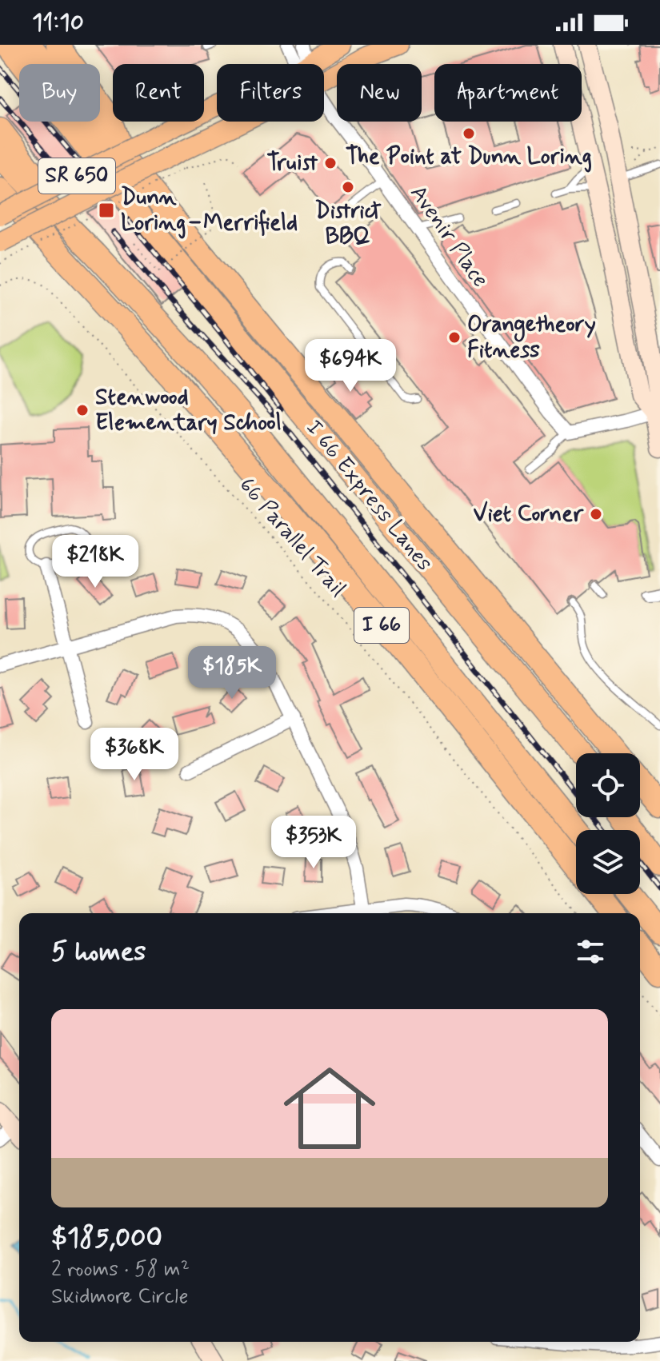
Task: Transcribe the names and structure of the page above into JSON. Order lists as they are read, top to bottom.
{
  "streets": {
    "highway": ["I 66 Express Lanes", "I 66"],
    "main road": ["SR 650"],
    "street": ["Avenir Place"],
    "path": ["66 Parallel Trail"]
  },
  "crossings": [
    ["SR 650", "Avenir Place"]
  ],
  "places": {
    "other": [
      "The Point at Dunn Loring",
      "Truist",
      "District BBQ",
      "Orangetheory Fitness",
      "Stenwood Elementary School",
      "Viet Corner"
    ],
    "transit": ["Dunn Loring–Merrifield"]
  },
  "page": {
    "status": "11:10",
    "chip": [
      "Buy",
      "Rent",
      "Filters",
      "New",
      "Apartment"
    ],
    "price": [
      "$694K",
      "$218K",
      "$185K",
      "$368K",
      "$353K"
    ],
    "heading": "5 homes",
    "list": [
      {
        "name": "$185,000",
        "note": "2 rooms · 58 m² · Skidmore Circle"
      }
    ]
  }
}
